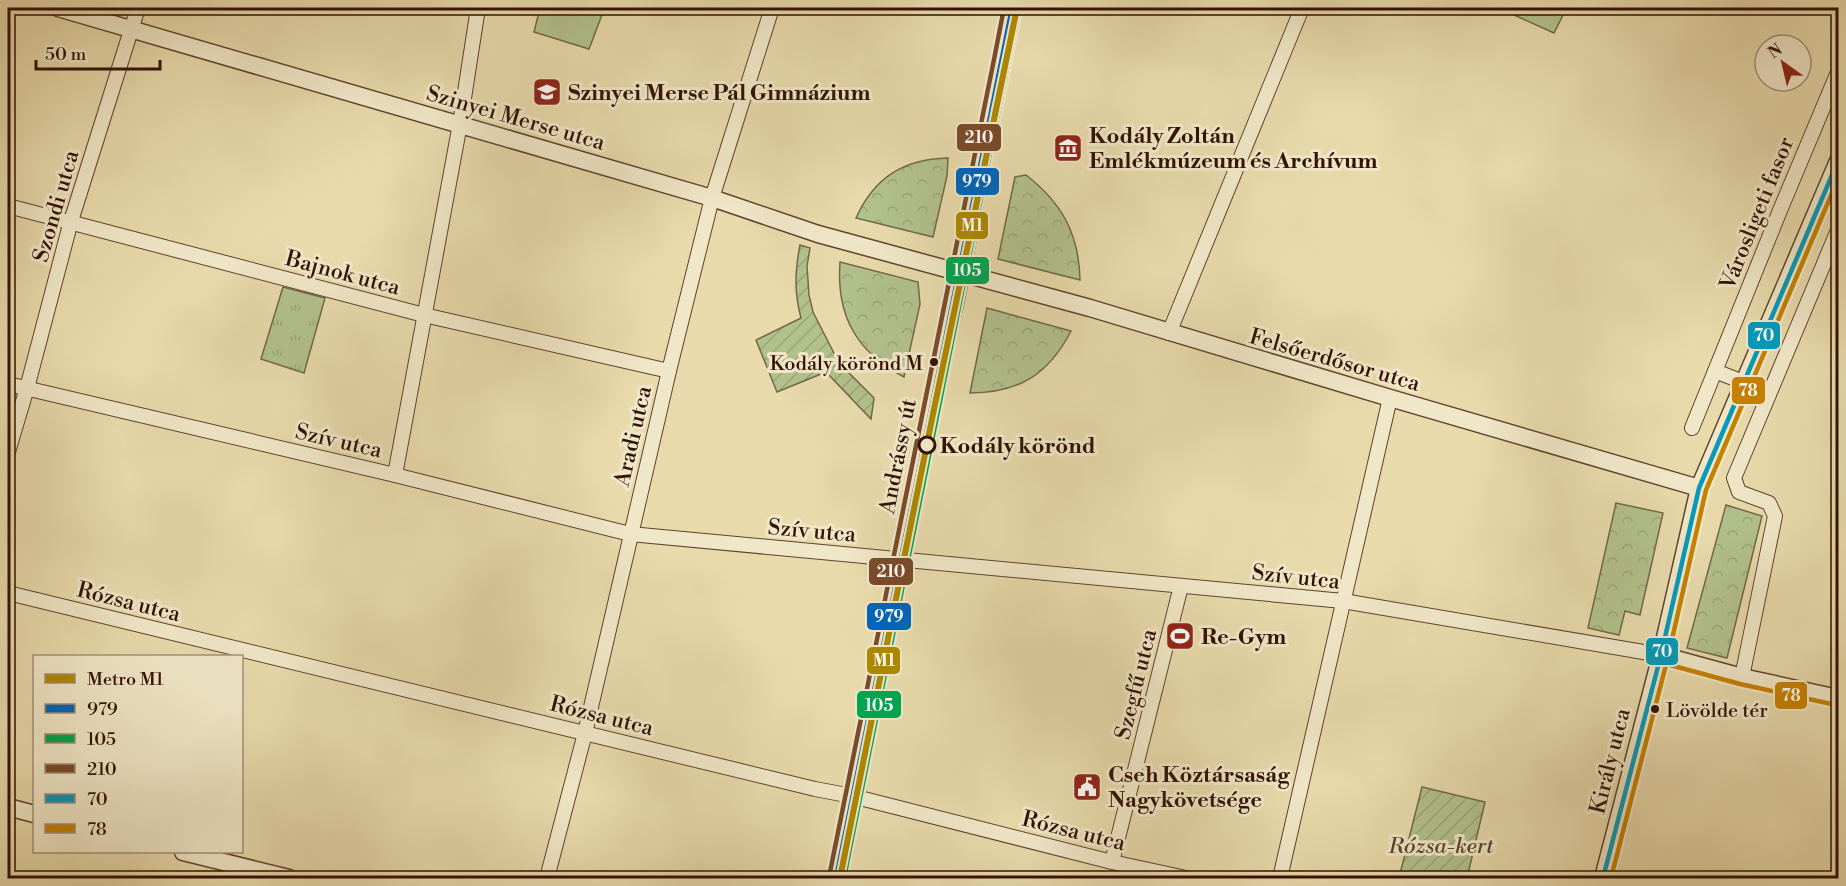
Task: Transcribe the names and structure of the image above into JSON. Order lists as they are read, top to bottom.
{
  "streets": {
    "main road": ["Andrássy út"],
    "street": [
      "Szinyei Merse utca",
      "Szondi utca",
      "Városligeti fasor",
      "Bajnok utca",
      "Felsőerdősor utca",
      "Aradi utca",
      "Szív utca",
      "Rózsa utca",
      "Szegfű utca",
      "Király utca"
    ]
  },
  "crossings": [
    ["Szinyei Merse utca", "Szondi utca"],
    ["Szinyei Merse utca", "Felsőerdősor utca"],
    ["Szinyei Merse utca", "Aradi utca"],
    ["Szinyei Merse utca", "Andrássy út"],
    ["Szondi utca", "Bajnok utca"],
    ["Szondi utca", "Szív utca"],
    ["Bajnok utca", "Aradi utca"],
    ["Felsőerdősor utca", "Andrássy út"],
    ["Aradi utca", "Szív utca"],
    ["Aradi utca", "Rózsa utca"],
    ["Szív utca", "Andrássy út"],
    ["Szív utca", "Szegfű utca"],
    ["Szív utca", "Király utca"],
    ["Andrássy út", "Rózsa utca"],
    ["Rózsa utca", "Szegfű utca"]
  ],
  "parks": ["Rózsa-kert"],
  "places": {
    "school or university": ["Szinyei Merse Pál Gimnázium"],
    "museum": ["Kodály Zoltán Emlékmúzeum és Archívum"],
    "other": ["Kodály körönd M", "Kodály körönd", "Lövölde tér"],
    "sports": ["Re-Gym"],
    "public building": ["Cseh Köztársaság Nagykövetsége"]
  },
  "lines": [
    "metro line M1",
    "transit line 979",
    "transit line 210",
    "transit line 105",
    "transit line 70",
    "transit line 78"
  ],
  "legend": [
    "Metro M1",
    "979",
    "105",
    "210",
    "70",
    "78"
  ],
  "scale_bar": "50 m",
  "north": "top left"
}
